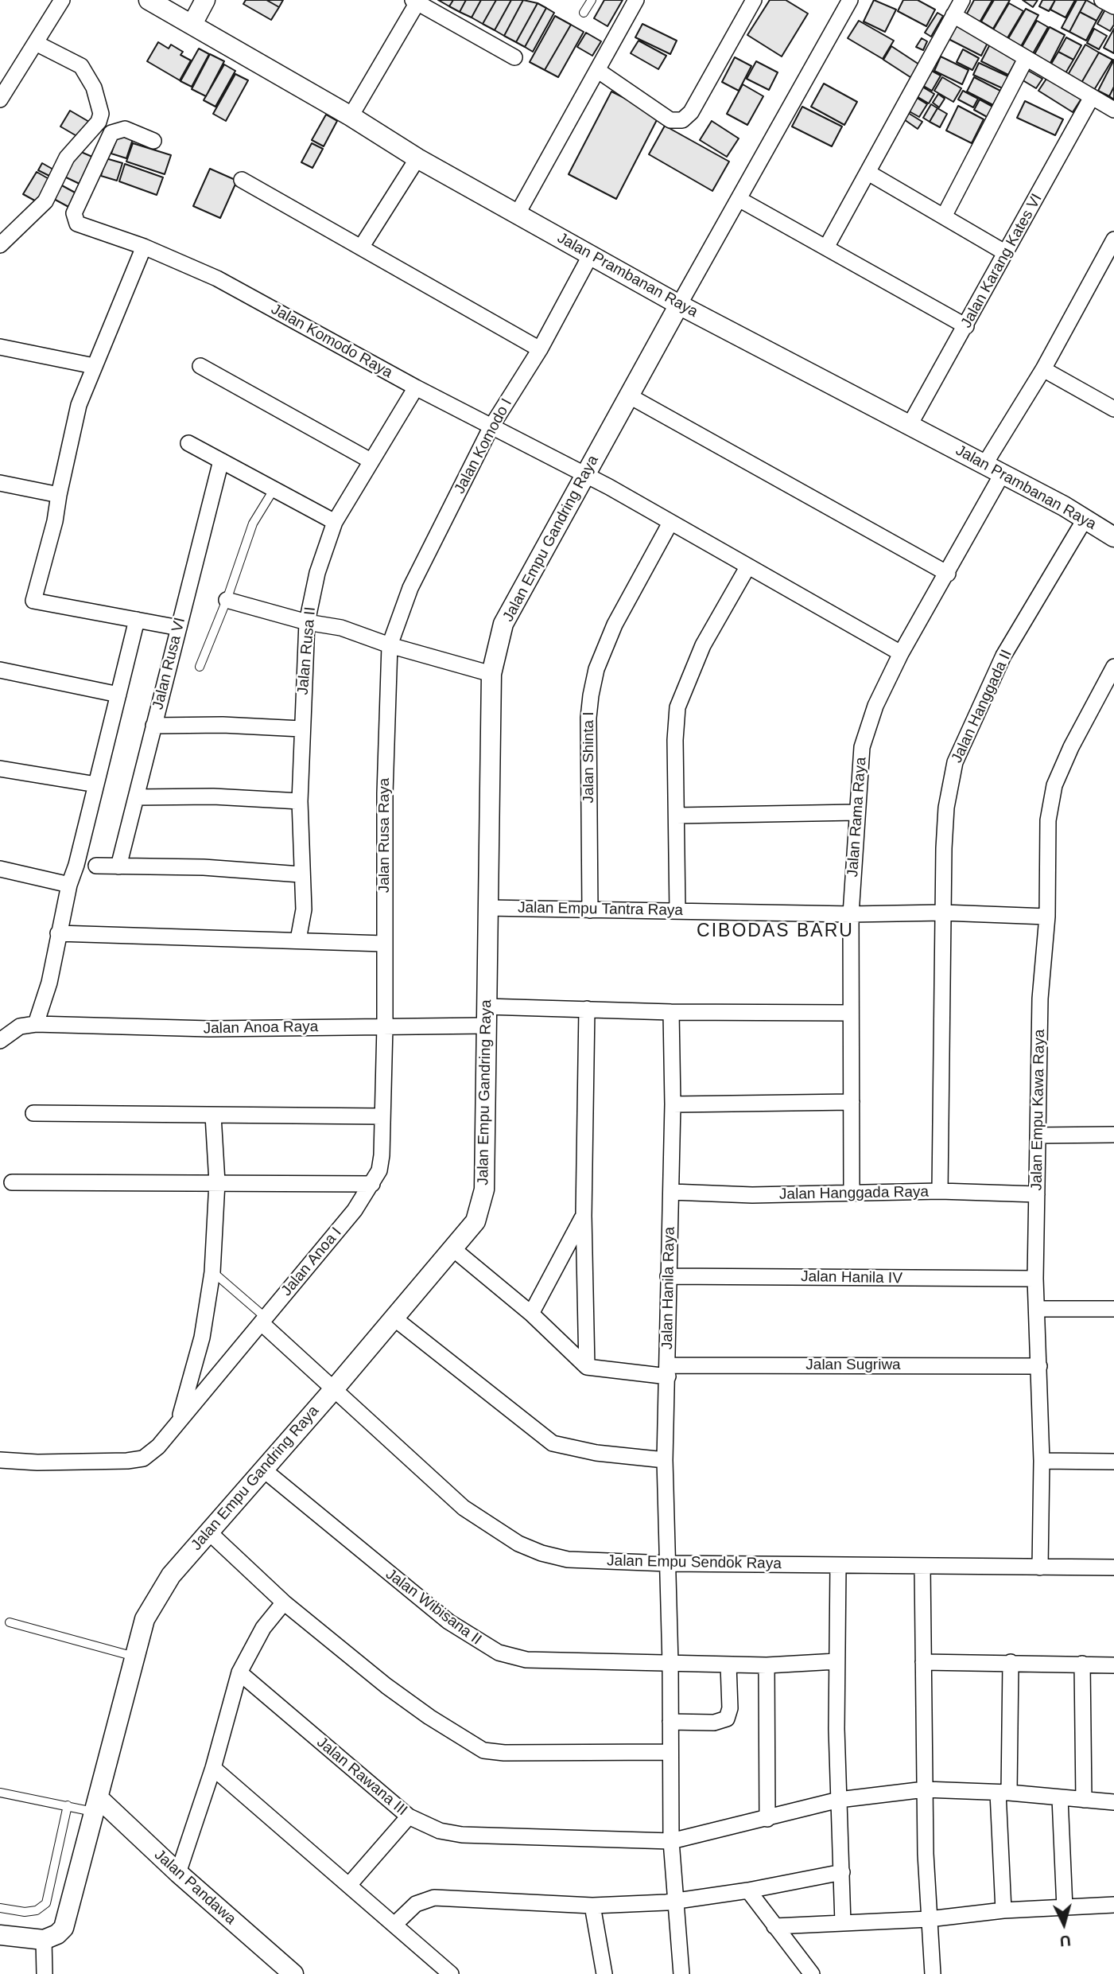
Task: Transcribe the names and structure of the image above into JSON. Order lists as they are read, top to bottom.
{
  "streets": {
    "street": [
      "Jalan Karang Kates VI",
      "Jalan Prambanan Raya",
      "Jalan Komodo Raya",
      "Jalan Komodo I",
      "Jalan Empu Gandring Raya",
      "Jalan Rusa II",
      "Jalan Rusa VI",
      "Jalan Hanggada II",
      "Jalan Shinta I",
      "Jalan Rama Raya",
      "Jalan Rusa Raya",
      "Jalan Empu Tantra Raya",
      "Jalan Anoa Raya",
      "Jalan Empu Kawa Raya",
      "Jalan Hanggada Raya",
      "Jalan Anoa I",
      "Jalan Hanila IV",
      "Jalan Hanila Raya",
      "Jalan Sugriwa",
      "Jalan Empu Sendok Raya",
      "Jalan Wibisana II",
      "Jalan Rawana III",
      "Jalan Pandawa"
    ]
  },
  "crossings": [
    ["Jalan Karang Kates VI", "Jalan Prambanan Raya"],
    ["Jalan Prambanan Raya", "Jalan Komodo I"],
    ["Jalan Prambanan Raya", "Jalan Empu Gandring Raya"],
    ["Jalan Prambanan Raya", "Jalan Hanggada II"],
    ["Jalan Prambanan Raya", "Jalan Rama Raya"],
    ["Jalan Komodo Raya", "Jalan Komodo I"],
    ["Jalan Komodo Raya", "Jalan Empu Gandring Raya"],
    ["Jalan Komodo Raya", "Jalan Rusa II"],
    ["Jalan Komodo Raya", "Jalan Shinta I"],
    ["Jalan Komodo Raya", "Jalan Rama Raya"],
    ["Jalan Komodo I", "Jalan Rusa Raya"],
    ["Jalan Empu Gandring Raya", "Jalan Empu Tantra Raya"],
    ["Jalan Empu Gandring Raya", "Jalan Anoa Raya"],
    ["Jalan Empu Gandring Raya", "Jalan Empu Sendok Raya"],
    ["Jalan Empu Gandring Raya", "Jalan Wibisana II"],
    ["Jalan Empu Gandring Raya", "Jalan Pandawa"],
    ["Jalan Hanggada II", "Jalan Empu Tantra Raya"],
    ["Jalan Hanggada II", "Jalan Hanggada Raya"],
    ["Jalan Shinta I", "Jalan Empu Tantra Raya"],
    ["Jalan Rama Raya", "Jalan Empu Tantra Raya"],
    ["Jalan Rama Raya", "Jalan Anoa Raya"],
    ["Jalan Rama Raya", "Jalan Hanggada Raya"],
    ["Jalan Rusa Raya", "Jalan Anoa Raya"],
    ["Jalan Rusa Raya", "Jalan Anoa I"],
    ["Jalan Empu Tantra Raya", "Jalan Empu Kawa Raya"],
    ["Jalan Anoa Raya", "Jalan Anoa I"],
    ["Jalan Anoa Raya", "Jalan Hanila Raya"],
    ["Jalan Empu Kawa Raya", "Jalan Hanggada Raya"],
    ["Jalan Empu Kawa Raya", "Jalan Hanila IV"],
    ["Jalan Empu Kawa Raya", "Jalan Sugriwa"],
    ["Jalan Empu Kawa Raya", "Jalan Empu Sendok Raya"],
    ["Jalan Hanggada Raya", "Jalan Hanila Raya"],
    ["Jalan Anoa I", "Jalan Empu Sendok Raya"],
    ["Jalan Hanila IV", "Jalan Hanila Raya"],
    ["Jalan Hanila Raya", "Jalan Sugriwa"],
    ["Jalan Hanila Raya", "Jalan Empu Sendok Raya"],
    ["Jalan Hanila Raya", "Jalan Wibisana II"],
    ["Jalan Hanila Raya", "Jalan Rawana III"]
  ],
  "districts": ["CIBODAS BARU"],
  "north": "bottom"
}
